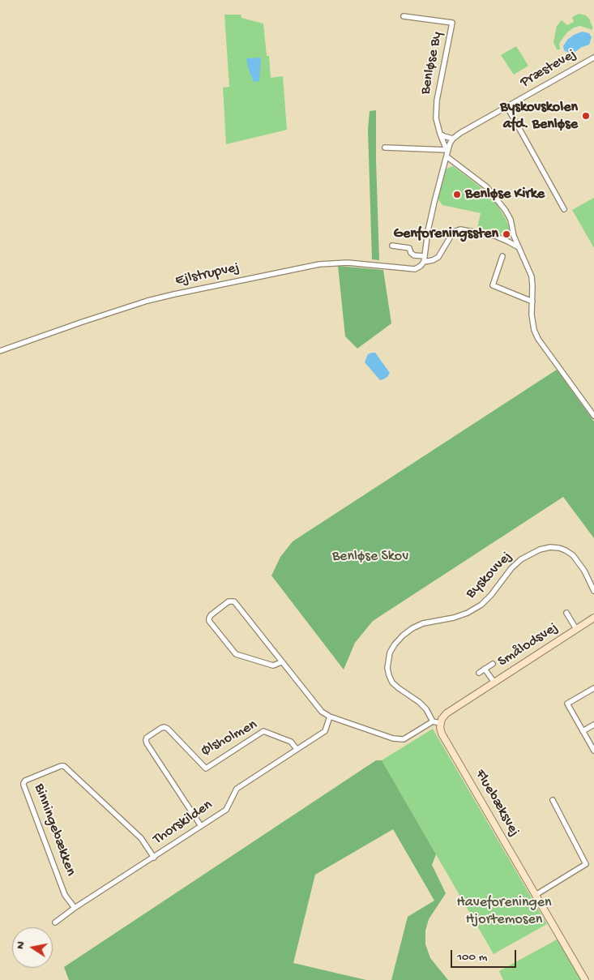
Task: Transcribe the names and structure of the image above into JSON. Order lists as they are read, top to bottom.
{
  "streets": {
    "street": [
      "Benløse By",
      "Præstevej",
      "Ejlstrupvej",
      "Byskovvej",
      "Smålodsvej",
      "Ølsholmen",
      "Fluebæksvej",
      "Thorskilden",
      "Binningebækken"
    ]
  },
  "crossings": [
    ["Smålodsvej", "Fluebæksvej"],
    ["Ølsholmen", "Thorskilden"],
    ["Thorskilden", "Binningebækken"]
  ],
  "parks": ["Benløse Skov", "Haveforeningen Hjortemosen"],
  "places": ["Byskovskolen afd. Benløse", "Benløse Kirke", "Genforeningssten"],
  "scale_bar": "100 m",
  "north": "left"
}
